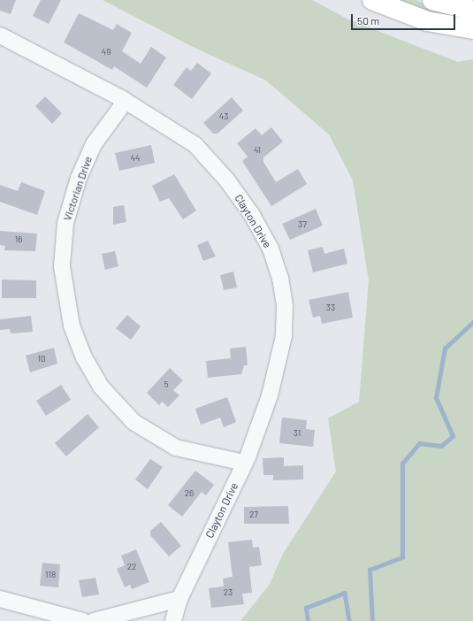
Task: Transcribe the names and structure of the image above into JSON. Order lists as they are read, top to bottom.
{
  "streets": {
    "street": ["Victorian Drive", "Clayton Drive"]
  },
  "crossings": [
    ["Victorian Drive", "Clayton Drive"]
  ],
  "house_numbers": [
    "49",
    "43",
    "41",
    "44",
    "37",
    "16",
    "33",
    "10",
    "5",
    "31",
    "26",
    "27",
    "22",
    "118",
    "23"
  ],
  "scale_bar": "50 m"
}
